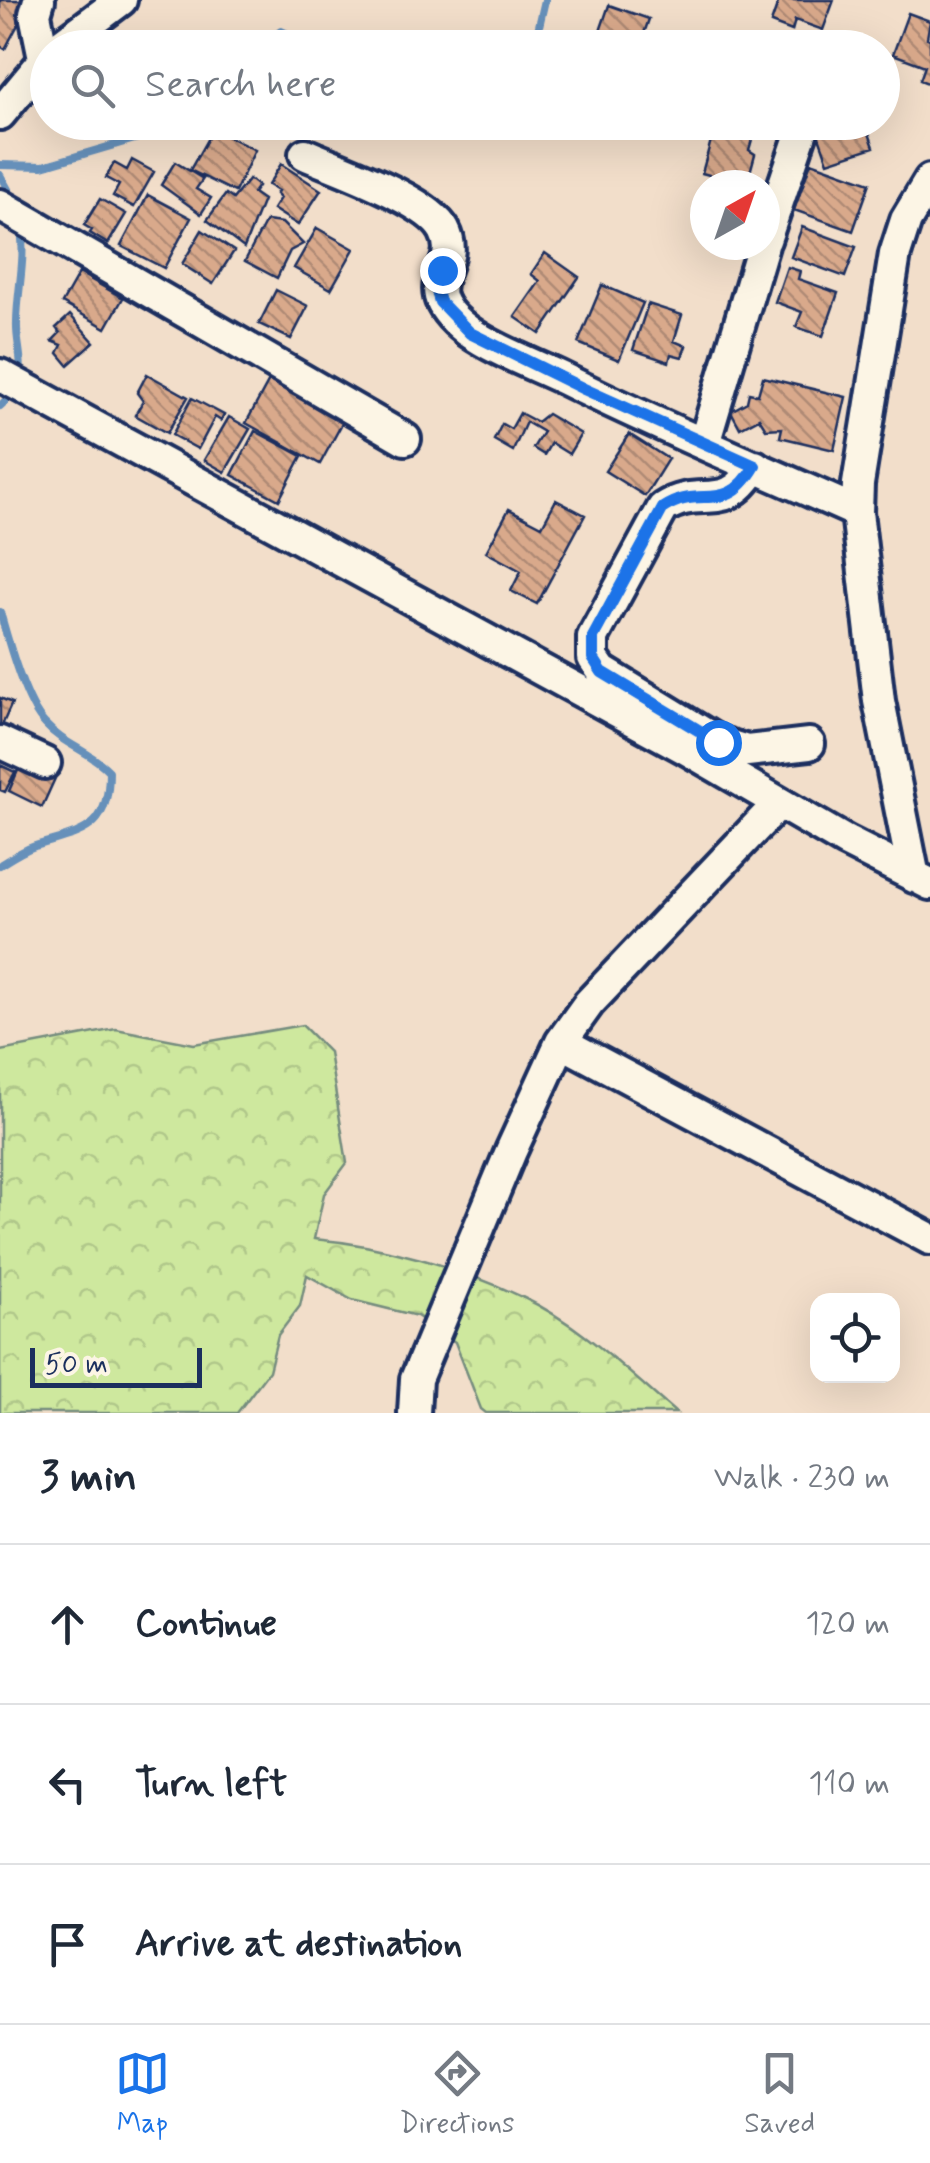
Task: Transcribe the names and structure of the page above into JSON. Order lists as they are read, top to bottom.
{
  "scale_bar": "50 m",
  "north": "top right",
  "page": {
    "search": "Search here",
    "scale": "50 m",
    "heading": ["3 min", "Walk · 230 m"],
    "list": [
      ["Continue", "120 m"],
      ["Turn left", "110 m"],
      "Arrive at destination"
    ],
    "nav": ["Map", "Directions", "Saved"]
  }
}
